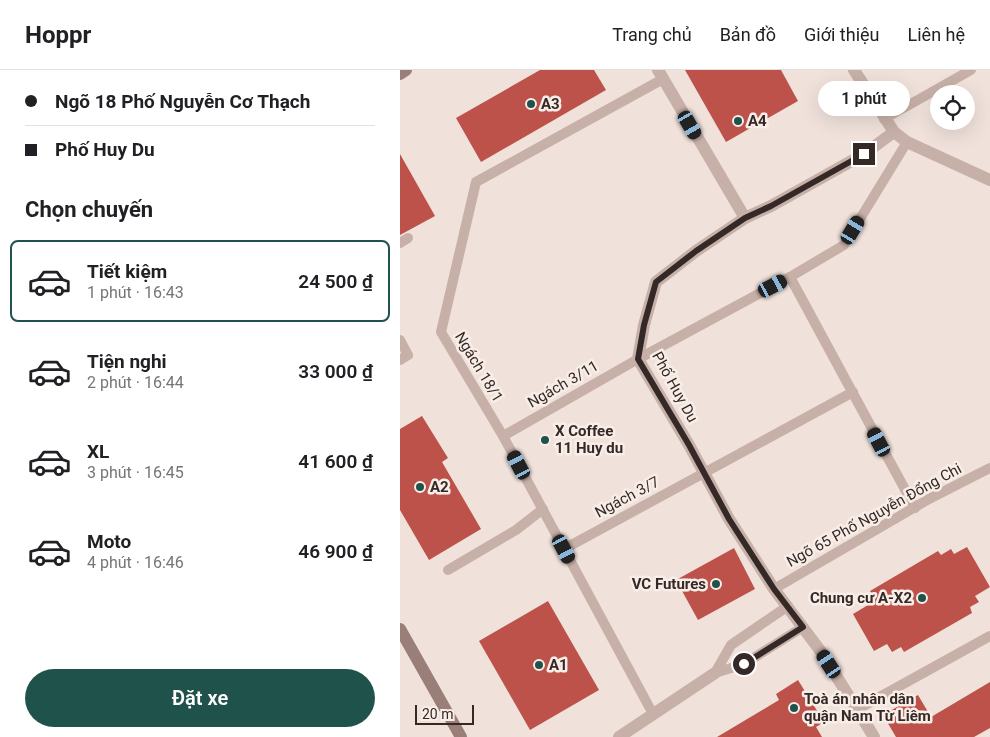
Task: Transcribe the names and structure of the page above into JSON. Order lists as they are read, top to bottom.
{
  "streets": {
    "street": ["Phố Huy Du"],
    "lane": [
      "Ngách 18/1",
      "Ngách 3/11",
      "Ngách 3/7",
      "Ngõ 65 Phố Nguyễn Đổng Chi"
    ]
  },
  "crossings": [
    ["Ngách 18/1", "Ngách 3/11"],
    ["Ngách 18/1", "Ngách 3/7"],
    ["Ngách 3/11", "Phố Huy Du"],
    ["Phố Huy Du", "Ngách 3/7"],
    ["Phố Huy Du", "Ngõ 65 Phố Nguyễn Đổng Chi"]
  ],
  "places": [
    "A3",
    "A4",
    "X Coffee 11 Huy du",
    "A2",
    "VC Futures",
    "Chung cư A-X2",
    "A1",
    "Toà án nhân dân quận Nam Từ Liêm"
  ],
  "scale_bar": "20 m",
  "page": {
    "header": "Hoppr",
    "nav": [
      "Trang chủ",
      "Bản đồ",
      "Giới thiệu",
      "Liên hệ"
    ],
    "banner": ["Ngõ 18 Phố Nguyễn Cơ Thạch", "Phố Huy Du"],
    "bubble": "1 phút",
    "heading": "Chọn chuyến",
    "list": [
      {
        "name": "Tiết kiệm",
        "note": "1 phút · 16:43",
        "value": "24 500 ₫"
      },
      {
        "name": "Tiện nghi",
        "note": "2 phút · 16:44",
        "value": "33 000 ₫"
      },
      {
        "name": "XL",
        "note": "3 phút · 16:45",
        "value": "41 600 ₫"
      },
      {
        "name": "Moto",
        "note": "4 phút · 16:46",
        "value": "46 900 ₫"
      }
    ],
    "buttons": "Đặt xe",
    "scale": "20 m"
  }
}
